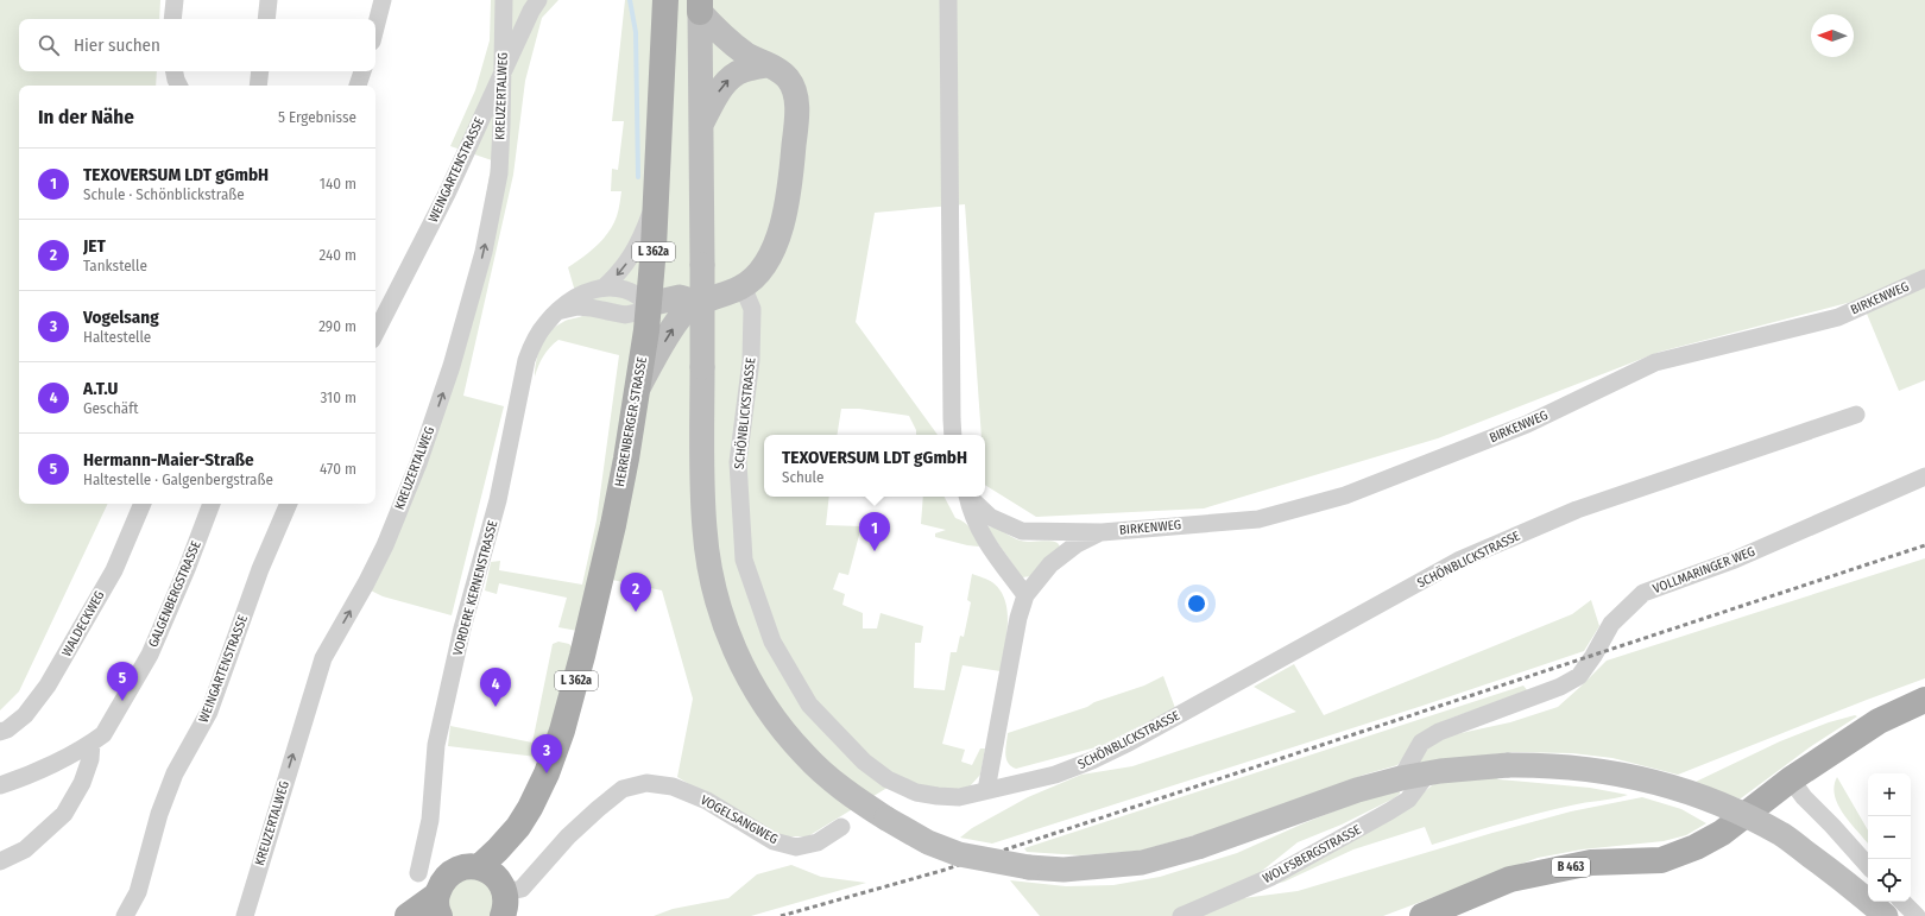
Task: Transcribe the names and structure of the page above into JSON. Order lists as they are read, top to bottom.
{
  "streets": {
    "main road": ["L 362a", "HERRENBERGER STRASSE", "B 463"],
    "street": [
      "KREUZERTALWEG",
      "WEINGARTENSTRASSE",
      "BIRKENWEG",
      "SCHÖNBLICKSTRASSE",
      "VOLLMARINGER WEG",
      "VORDERE KERNENSTRASSE",
      "GALGENBERGSTRASSE",
      "WALDECKWEG",
      "VOGELSANGWEG",
      "WOLFSBERGSTRASSE"
    ]
  },
  "crossings": [
    ["KREUZERTALWEG", "WEINGARTENSTRASSE"],
    ["HERRENBERGER STRASSE", "VORDERE KERNENSTRASSE"],
    ["HERRENBERGER STRASSE", "VOGELSANGWEG"],
    ["VOLLMARINGER WEG", "WOLFSBERGSTRASSE"]
  ],
  "one_way": ["KREUZERTALWEG"],
  "north": "left",
  "page": {
    "search": "Hier suchen",
    "heading": ["In der Nähe", "5 Ergebnisse"],
    "list": [
      {
        "mark": "1",
        "name": "TEXOVERSUM LDT gGmbH",
        "note": "Schule · Schönblickstraße",
        "value": "140 m"
      },
      {
        "mark": "2",
        "name": "JET",
        "note": "Tankstelle",
        "value": "240 m"
      },
      {
        "mark": "3",
        "name": "Vogelsang",
        "note": "Haltestelle",
        "value": "290 m"
      },
      {
        "mark": "4",
        "name": "A.T.U",
        "note": "Geschäft",
        "value": "310 m"
      },
      {
        "mark": "5",
        "name": "Hermann-Maier-Straße",
        "note": "Haltestelle · Galgenbergstraße",
        "value": "470 m"
      }
    ],
    "popup": ["TEXOVERSUM LDT gGmbH", "Schule"],
    "pins": [
      "1",
      "2",
      "5",
      "4",
      "3"
    ],
    "map_buttons": ["+", "−"]
  }
}
